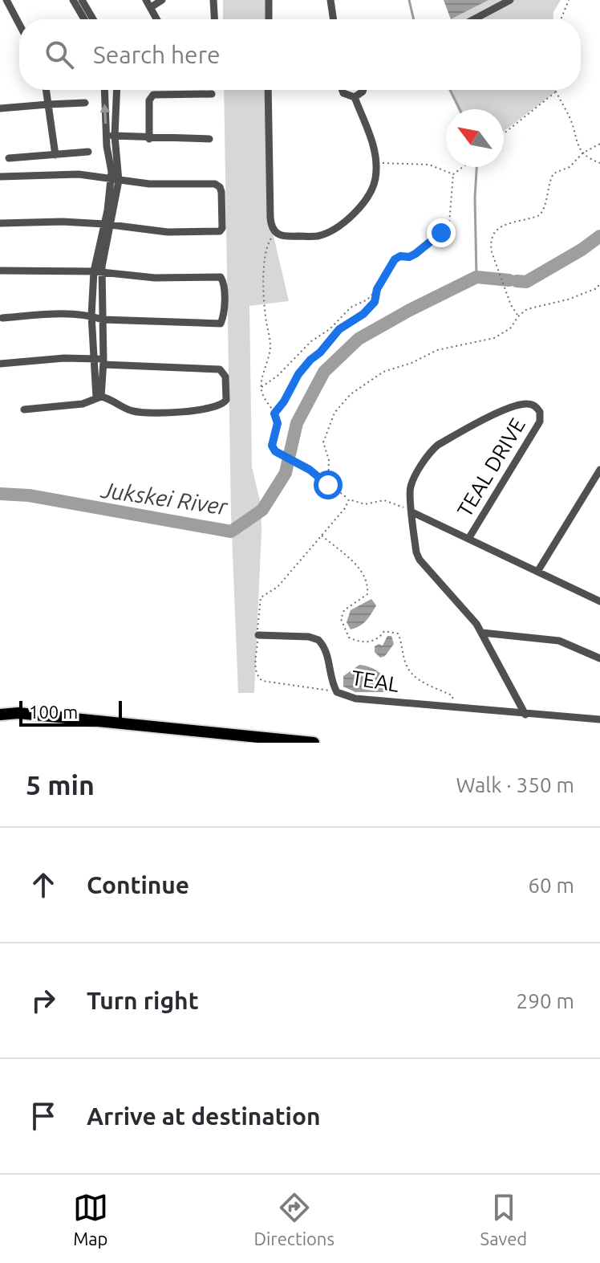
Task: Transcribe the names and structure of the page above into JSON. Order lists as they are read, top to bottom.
{
  "streets": {
    "street": ["TEAL DRIVE", "TEAL"]
  },
  "water": ["Jukskei River"],
  "scale_bar": "100 m",
  "north": "top left",
  "page": {
    "search": "Search here",
    "scale": "100 m",
    "heading": ["5 min", "Walk · 350 m"],
    "list": [
      ["Continue", "60 m"],
      ["Turn right", "290 m"],
      "Arrive at destination"
    ],
    "nav": ["Map", "Directions", "Saved"]
  }
}
